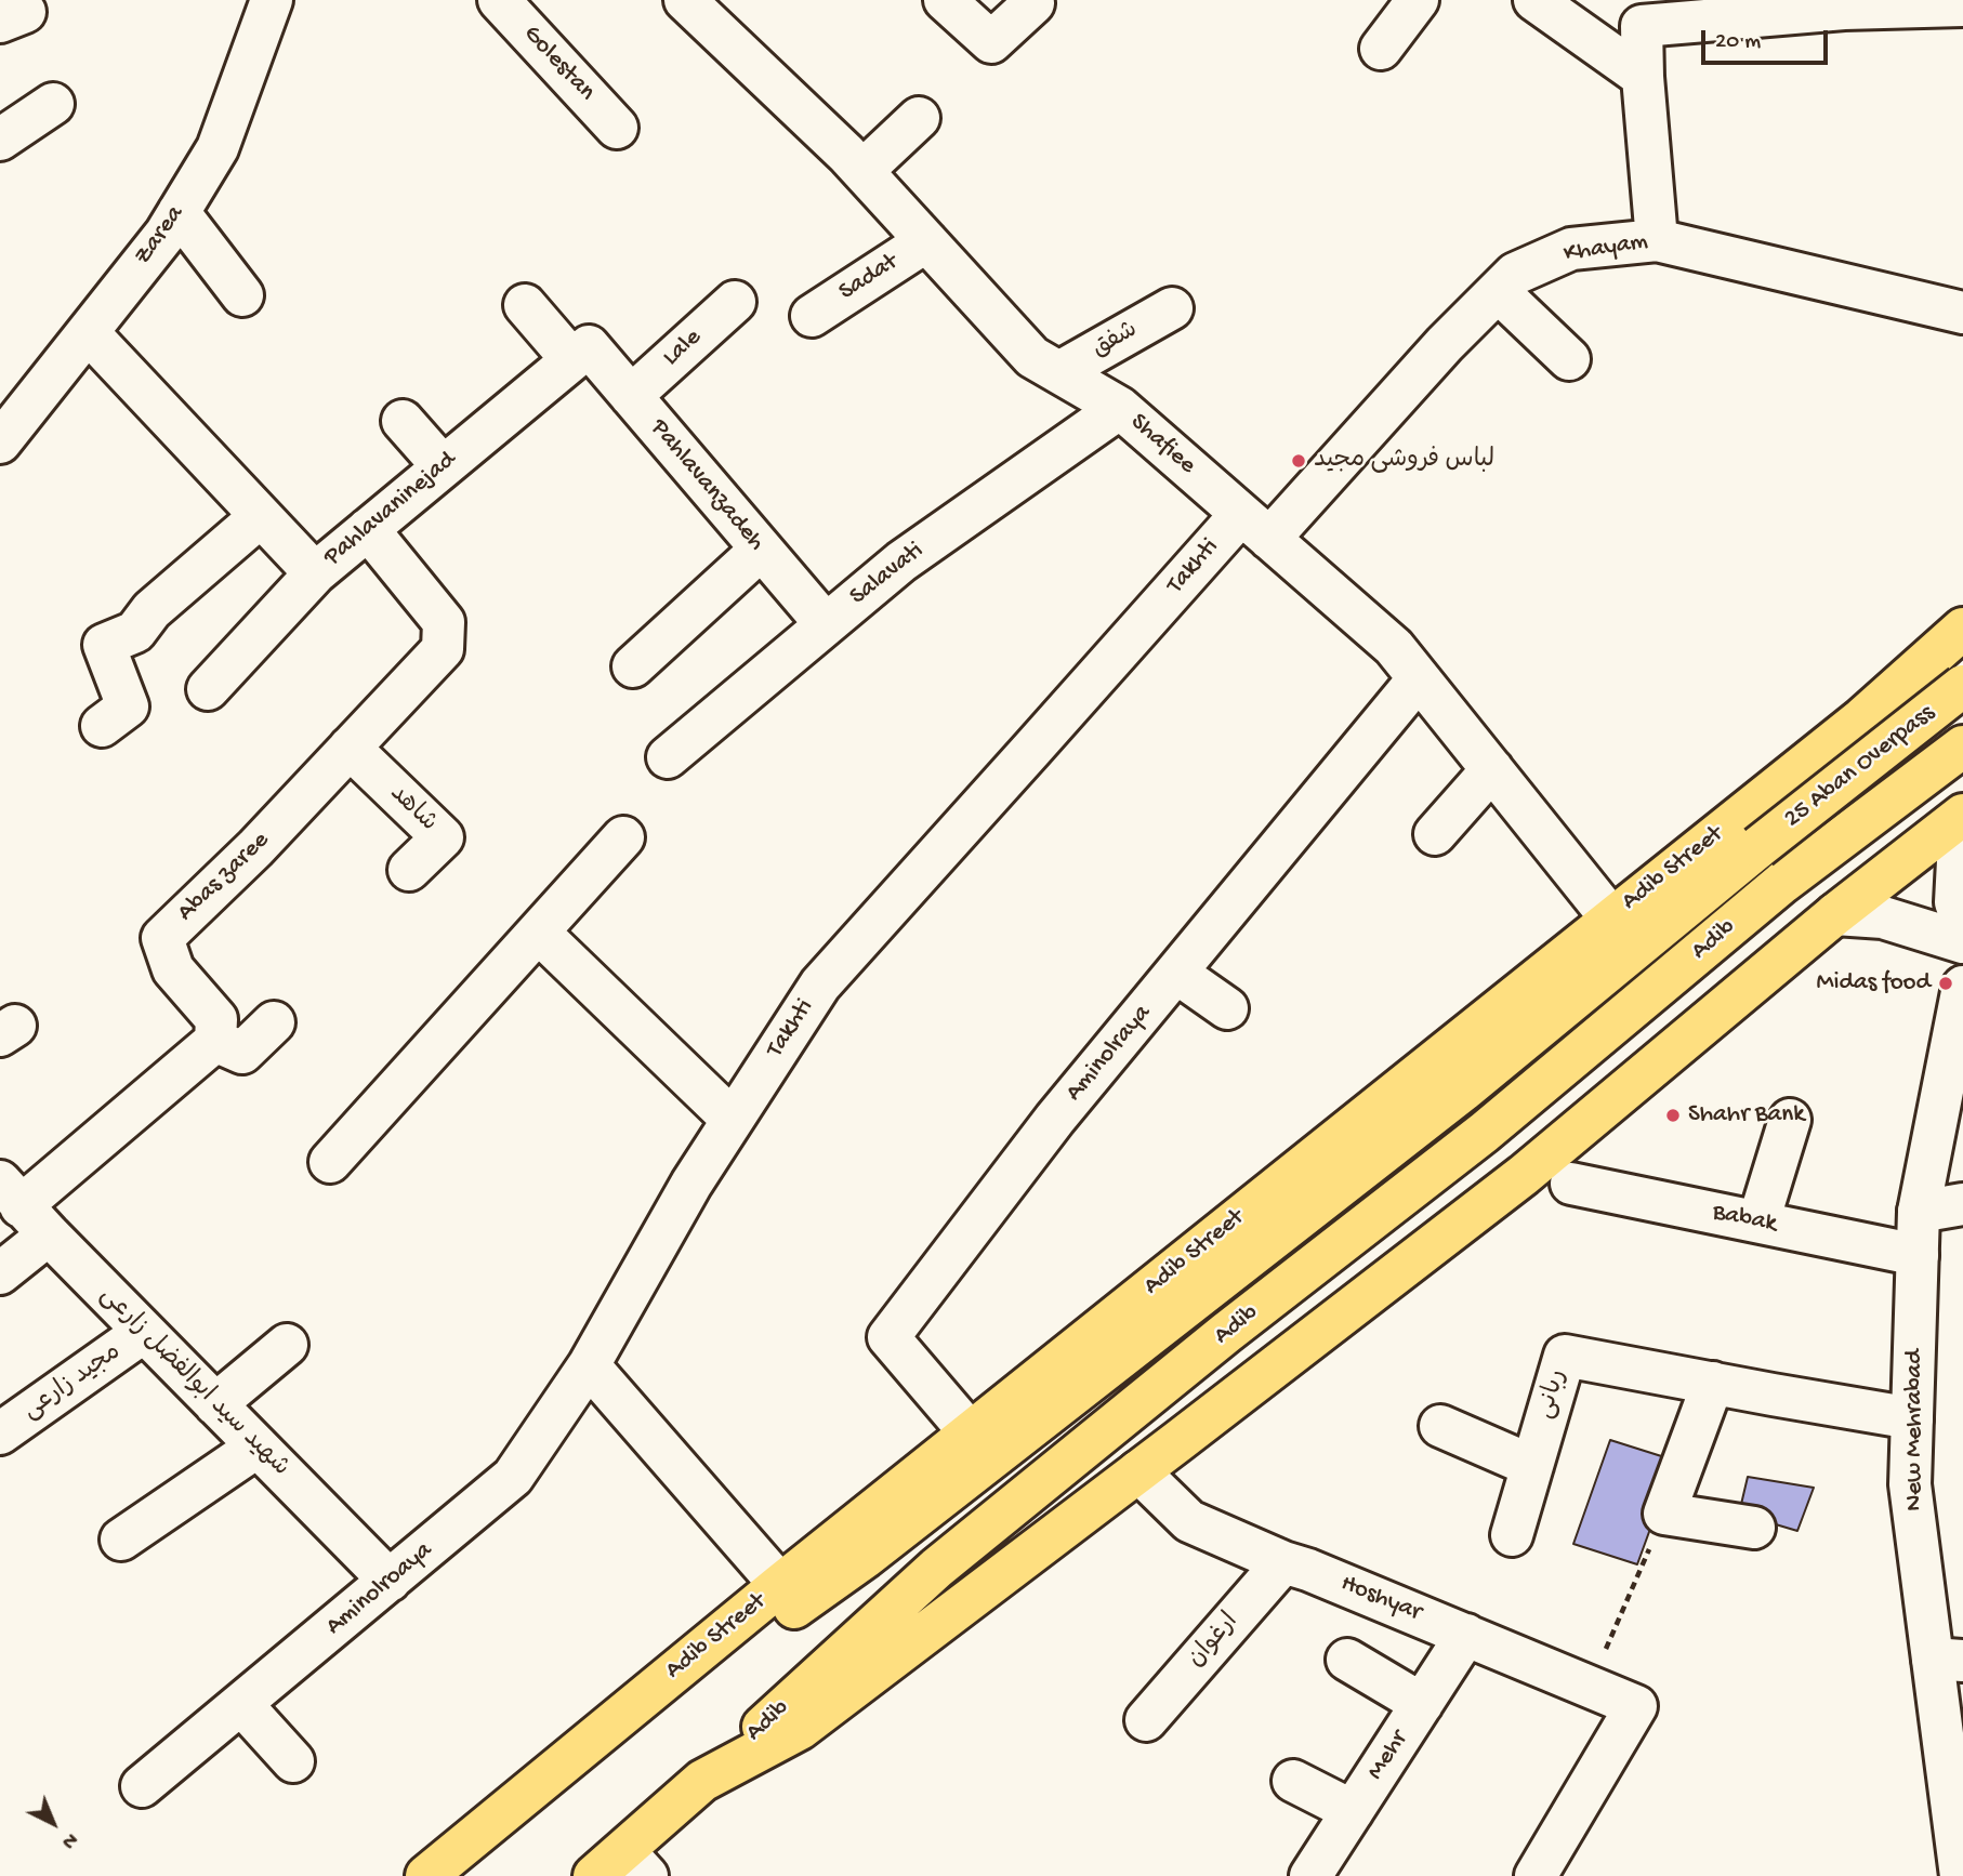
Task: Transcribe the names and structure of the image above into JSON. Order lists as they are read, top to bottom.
{
  "streets": {
    "main road": ["25 Aban Overpass", "Adib Street", "Adib"],
    "street": [
      "Golestan",
      "Zarea",
      "Khayam",
      "Sadat",
      "شفق",
      "Lale",
      "Shafiee",
      "Pahlavanzadeh",
      "Pahlavaninejad",
      "Takhti",
      "Salavati",
      "شاهد",
      "Abas zaree",
      "Aminolraya",
      "Babak",
      "مجید زارعی",
      "شهید سید ابوالفضل زارعی",
      "ربانی",
      "New Mehrabad",
      "Aminolroaya",
      "Hoshyar",
      "ارغوان",
      "Mehr"
    ]
  },
  "crossings": [
    ["Khayam", "Shafiee"],
    ["Khayam", "Takhti"],
    ["Sadat", "Shafiee"],
    ["شفق", "Shafiee"],
    ["Lale", "Pahlavanzadeh"],
    ["Shafiee", "Takhti"],
    ["Shafiee", "Salavati"],
    ["Shafiee", "Adib Street"],
    ["Shafiee", "Aminolraya"],
    ["Pahlavanzadeh", "Pahlavaninejad"],
    ["Pahlavanzadeh", "Salavati"],
    ["Pahlavaninejad", "Abas zaree"],
    ["Takhti", "Aminolroaya"],
    ["25 Aban Overpass", "Adib"],
    ["شاهد", "Abas zaree"],
    ["Adib Street", "Adib"],
    ["Adib Street", "Aminolraya"],
    ["Babak", "New Mehrabad"],
    ["مجید زارعی", "شهید سید ابوالفضل زارعی"],
    ["شهید سید ابوالفضل زارعی", "Aminolroaya"],
    ["ربانی", "New Mehrabad"],
    ["Hoshyar", "ارغوان"],
    ["Hoshyar", "Mehr"]
  ],
  "places": ["لباس فروشی مجید", "Midas food", "Shahr Bank"],
  "scale_bar": "20 m",
  "north": "bottom right"
}
